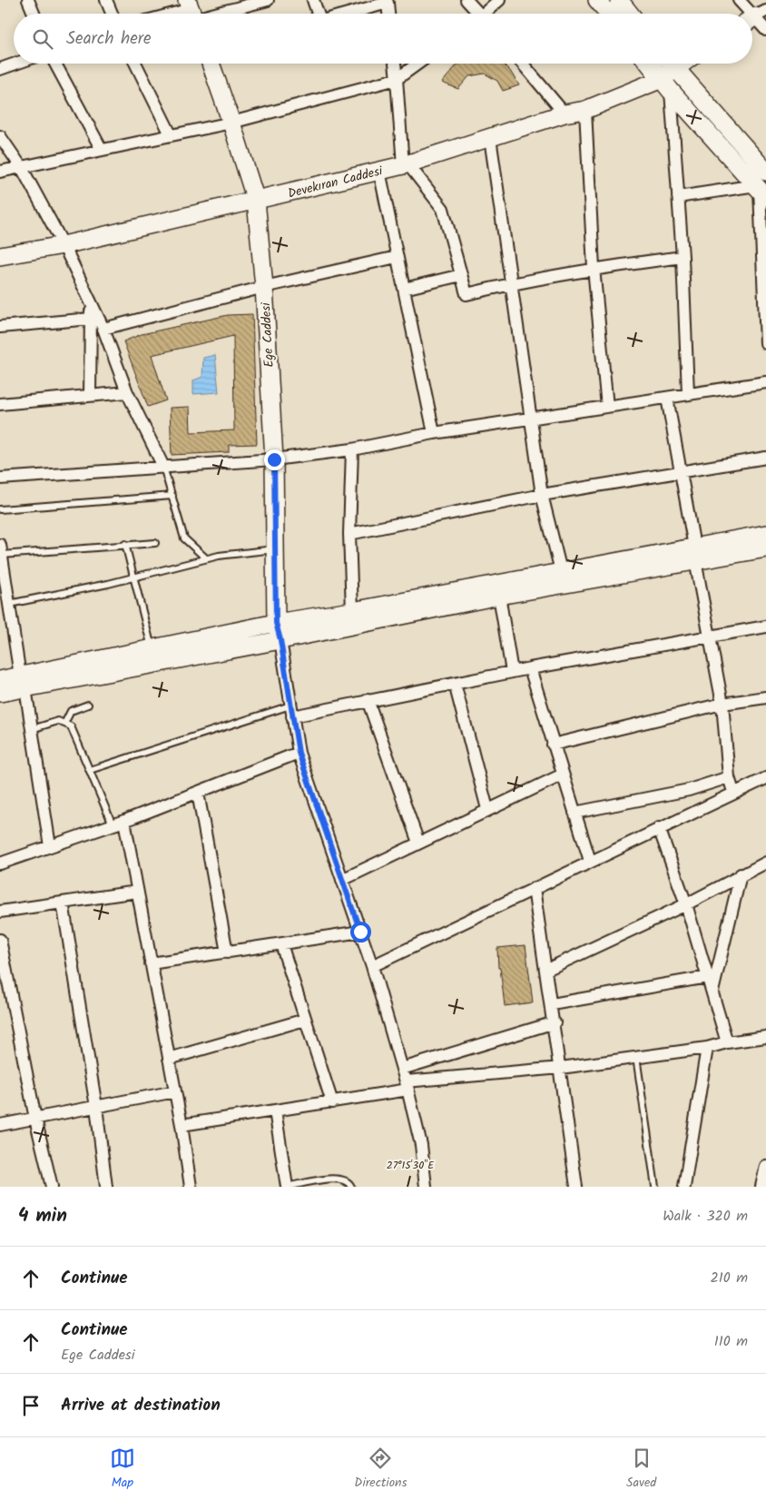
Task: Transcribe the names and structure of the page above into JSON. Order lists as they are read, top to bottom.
{
  "streets": {
    "main road": ["Devekıran Caddesi", "Ege Caddesi"]
  },
  "crossings": [
    ["Devekıran Caddesi", "Ege Caddesi"]
  ],
  "page": {
    "search": "Search here",
    "heading": ["4 min", "Walk · 320 m"],
    "list": [
      ["Continue", "210 m"],
      ["Continue", "Ege Caddesi", "110 m"],
      "Arrive at destination"
    ],
    "nav": ["Map", "Directions", "Saved"]
  },
  "coordinates": ["27°15'30\"E"]
}
